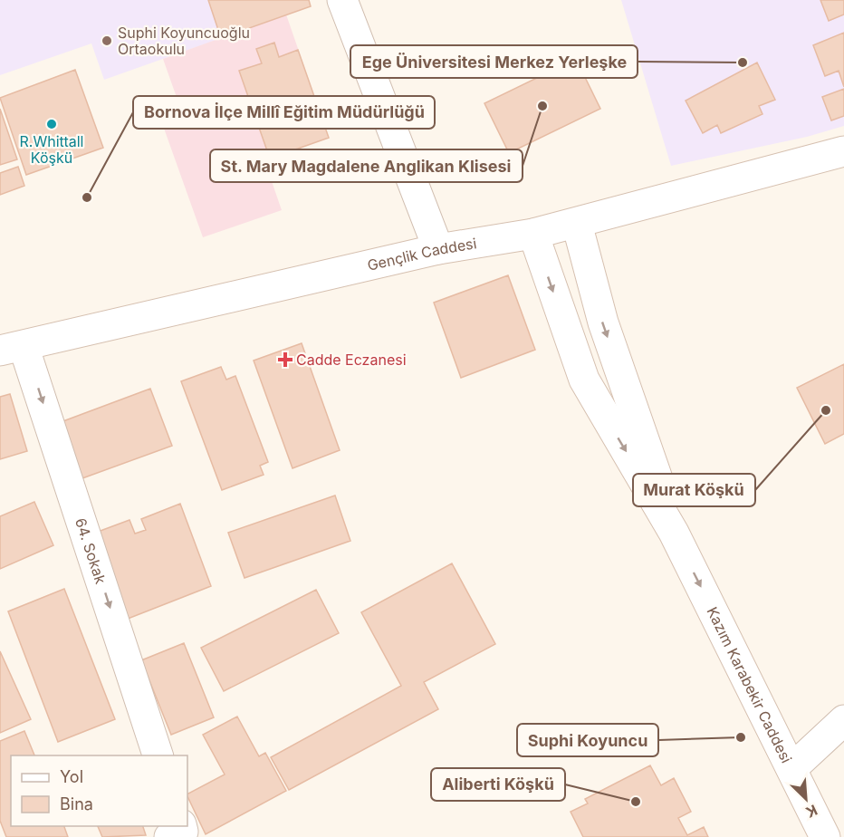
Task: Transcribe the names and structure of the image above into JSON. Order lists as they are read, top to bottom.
{
  "streets": {
    "main road": ["Gençlik Caddesi", "64. Sokak", "Kazım Karabekir Caddesi"]
  },
  "crossings": [
    ["Gençlik Caddesi", "64. Sokak"],
    ["Gençlik Caddesi", "Kazım Karabekir Caddesi"]
  ],
  "one_way": ["64. Sokak", "Kazım Karabekir Caddesi"],
  "places": {
    "other": [
      "Suphi Koyuncuoğlu Ortaokulu",
      "Ege Üniversitesi Merkez Yerleşke",
      "St. Mary Magdalene Anglikan Klisesi",
      "R.Whittall Köşkü",
      "Bornova İlçe Millî Eğitim Müdürlüğü",
      "Murat Köşkü",
      "Suphi Koyuncu",
      "Aliberti Köşkü"
    ],
    "health": ["Cadde Eczanesi"]
  },
  "legend": ["Yol", "Bina"],
  "north": "bottom right"
}
